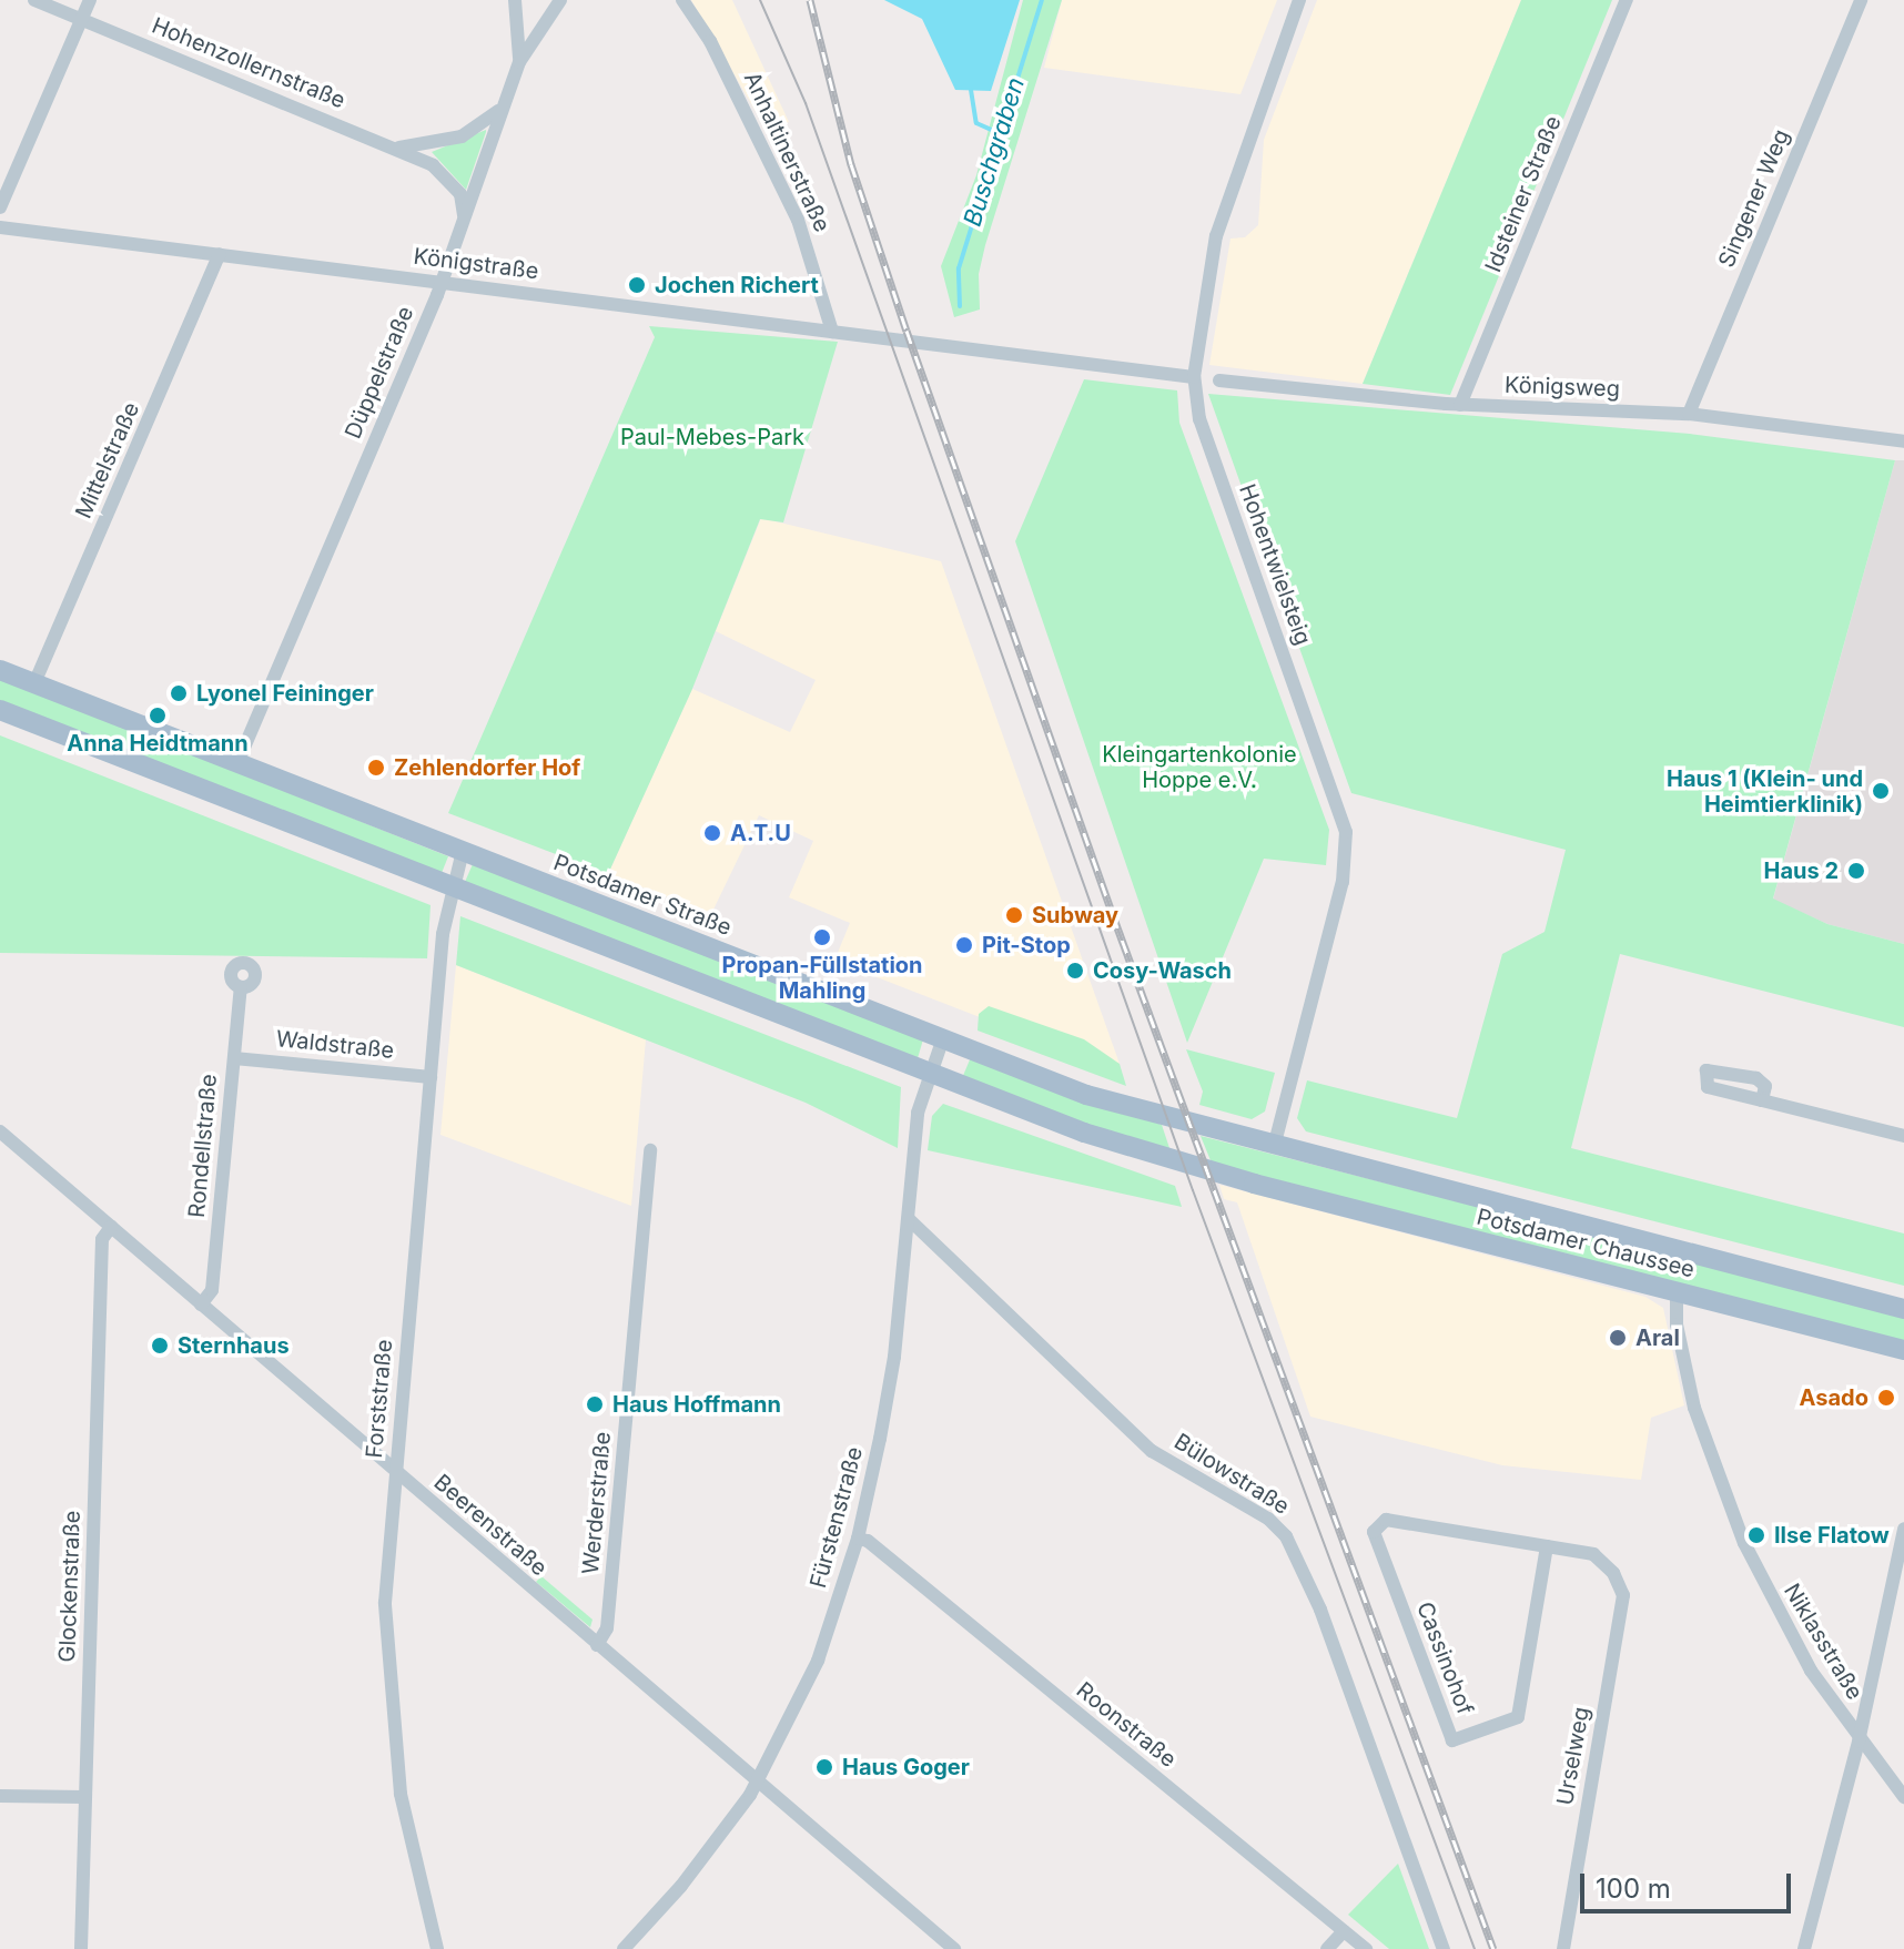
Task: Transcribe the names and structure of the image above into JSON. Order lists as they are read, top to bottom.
{
  "streets": {
    "main road": ["Potsdamer Straße", "Potsdamer Chaussee"],
    "street": [
      "Hohenzollernstraße",
      "Anhaltinerstraße",
      "Idsteiner Straße",
      "Singener Weg",
      "Königstraße",
      "Düppelstraße",
      "Königsweg",
      "Mittelstraße",
      "Hohentwielsteig",
      "Waldstraße",
      "Rondellstraße",
      "Forststraße",
      "Bülowstraße",
      "Werderstraße",
      "Fürstenstraße",
      "Beerenstraße",
      "Glockenstraße",
      "Niklasstraße",
      "Cassinohof",
      "Roonstraße",
      "Urselweg"
    ]
  },
  "crossings": [
    ["Hohenzollernstraße", "Düppelstraße"],
    ["Anhaltinerstraße", "Königstraße"],
    ["Idsteiner Straße", "Königsweg"],
    ["Singener Weg", "Königsweg"],
    ["Königstraße", "Düppelstraße"],
    ["Königstraße", "Mittelstraße"],
    ["Königstraße", "Hohentwielsteig"],
    ["Düppelstraße", "Potsdamer Straße"],
    ["Mittelstraße", "Potsdamer Straße"],
    ["Hohentwielsteig", "Potsdamer Straße"],
    ["Hohentwielsteig", "Potsdamer Chaussee"],
    ["Potsdamer Straße", "Potsdamer Chaussee"],
    ["Potsdamer Straße", "Forststraße"],
    ["Potsdamer Straße", "Fürstenstraße"],
    ["Waldstraße", "Rondellstraße"],
    ["Waldstraße", "Forststraße"],
    ["Rondellstraße", "Beerenstraße"],
    ["Potsdamer Chaussee", "Fürstenstraße"],
    ["Potsdamer Chaussee", "Niklasstraße"],
    ["Forststraße", "Beerenstraße"],
    ["Bülowstraße", "Fürstenstraße"],
    ["Werderstraße", "Beerenstraße"],
    ["Fürstenstraße", "Beerenstraße"],
    ["Fürstenstraße", "Roonstraße"],
    ["Beerenstraße", "Glockenstraße"],
    ["Cassinohof", "Urselweg"]
  ],
  "water": ["Buschgraben"],
  "parks": ["Paul-Mebes-Park", "Kleingartenkolonie Hoppe e.V."],
  "places": [
    "Jochen Richert",
    "Lyonel Feininger",
    "Anna Heidtmann",
    "Zehlendorfer Hof",
    "Haus 1 (Klein- und Heimtierklinik)",
    "A.T.U",
    "Haus 2",
    "Subway",
    "Propan-Füllstation Mahling",
    "Pit-Stop",
    "Cosy-Wasch",
    "Aral",
    "Sternhaus",
    "Asado",
    "Haus Hoffmann",
    "Ilse Flatow",
    "Haus Goger"
  ],
  "scale_bar": "100 m"
}
